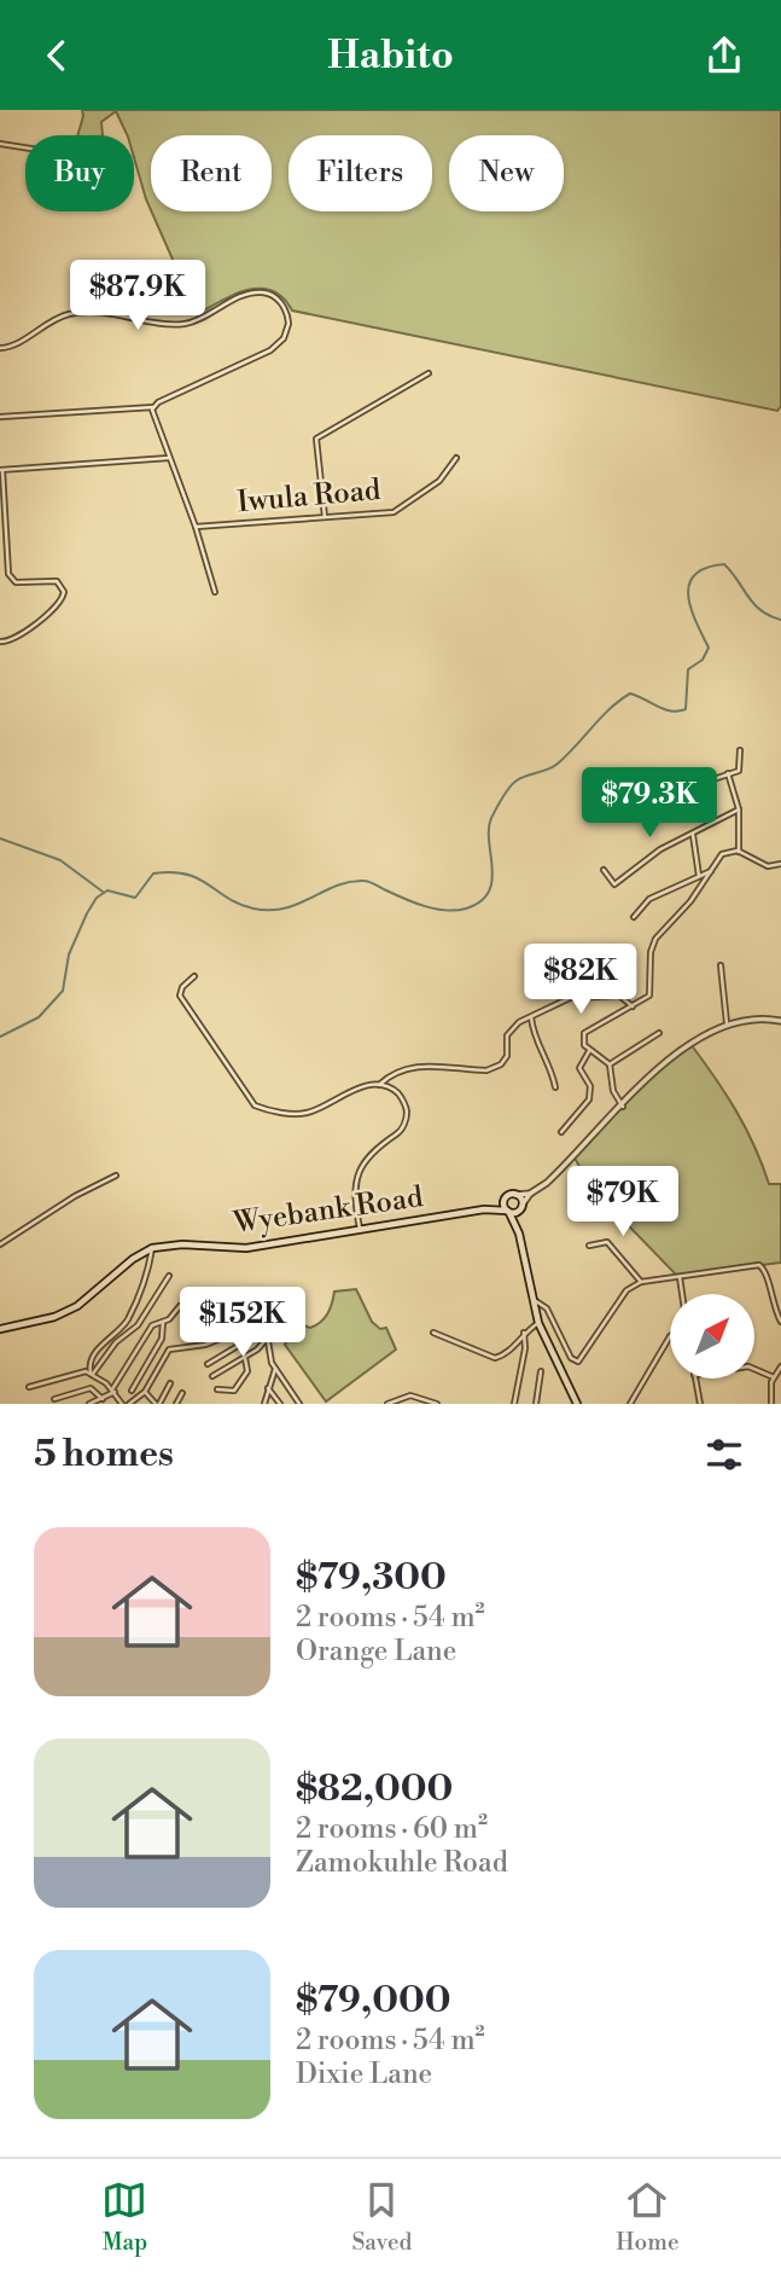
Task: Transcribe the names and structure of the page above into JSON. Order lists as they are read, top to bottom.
{
  "streets": {
    "main road": ["Wyebank Road"],
    "street": ["Iwula Road"]
  },
  "north": "top right",
  "page": {
    "header": "Habito",
    "chip": [
      "Buy",
      "Rent",
      "Filters",
      "New"
    ],
    "price": [
      "$87.9K",
      "$79.3K",
      "$82K",
      "$79K",
      "$152K"
    ],
    "heading": "5 homes",
    "list": [
      {
        "name": "$79,300",
        "note": "2 rooms · 54 m² · Orange Lane"
      },
      {
        "name": "$82,000",
        "note": "2 rooms · 60 m² · Zamokuhle Road"
      },
      {
        "name": "$79,000",
        "note": "2 rooms · 54 m² · Dixie Lane"
      }
    ],
    "tabs": ["Map", "Saved", "Home"]
  }
}
